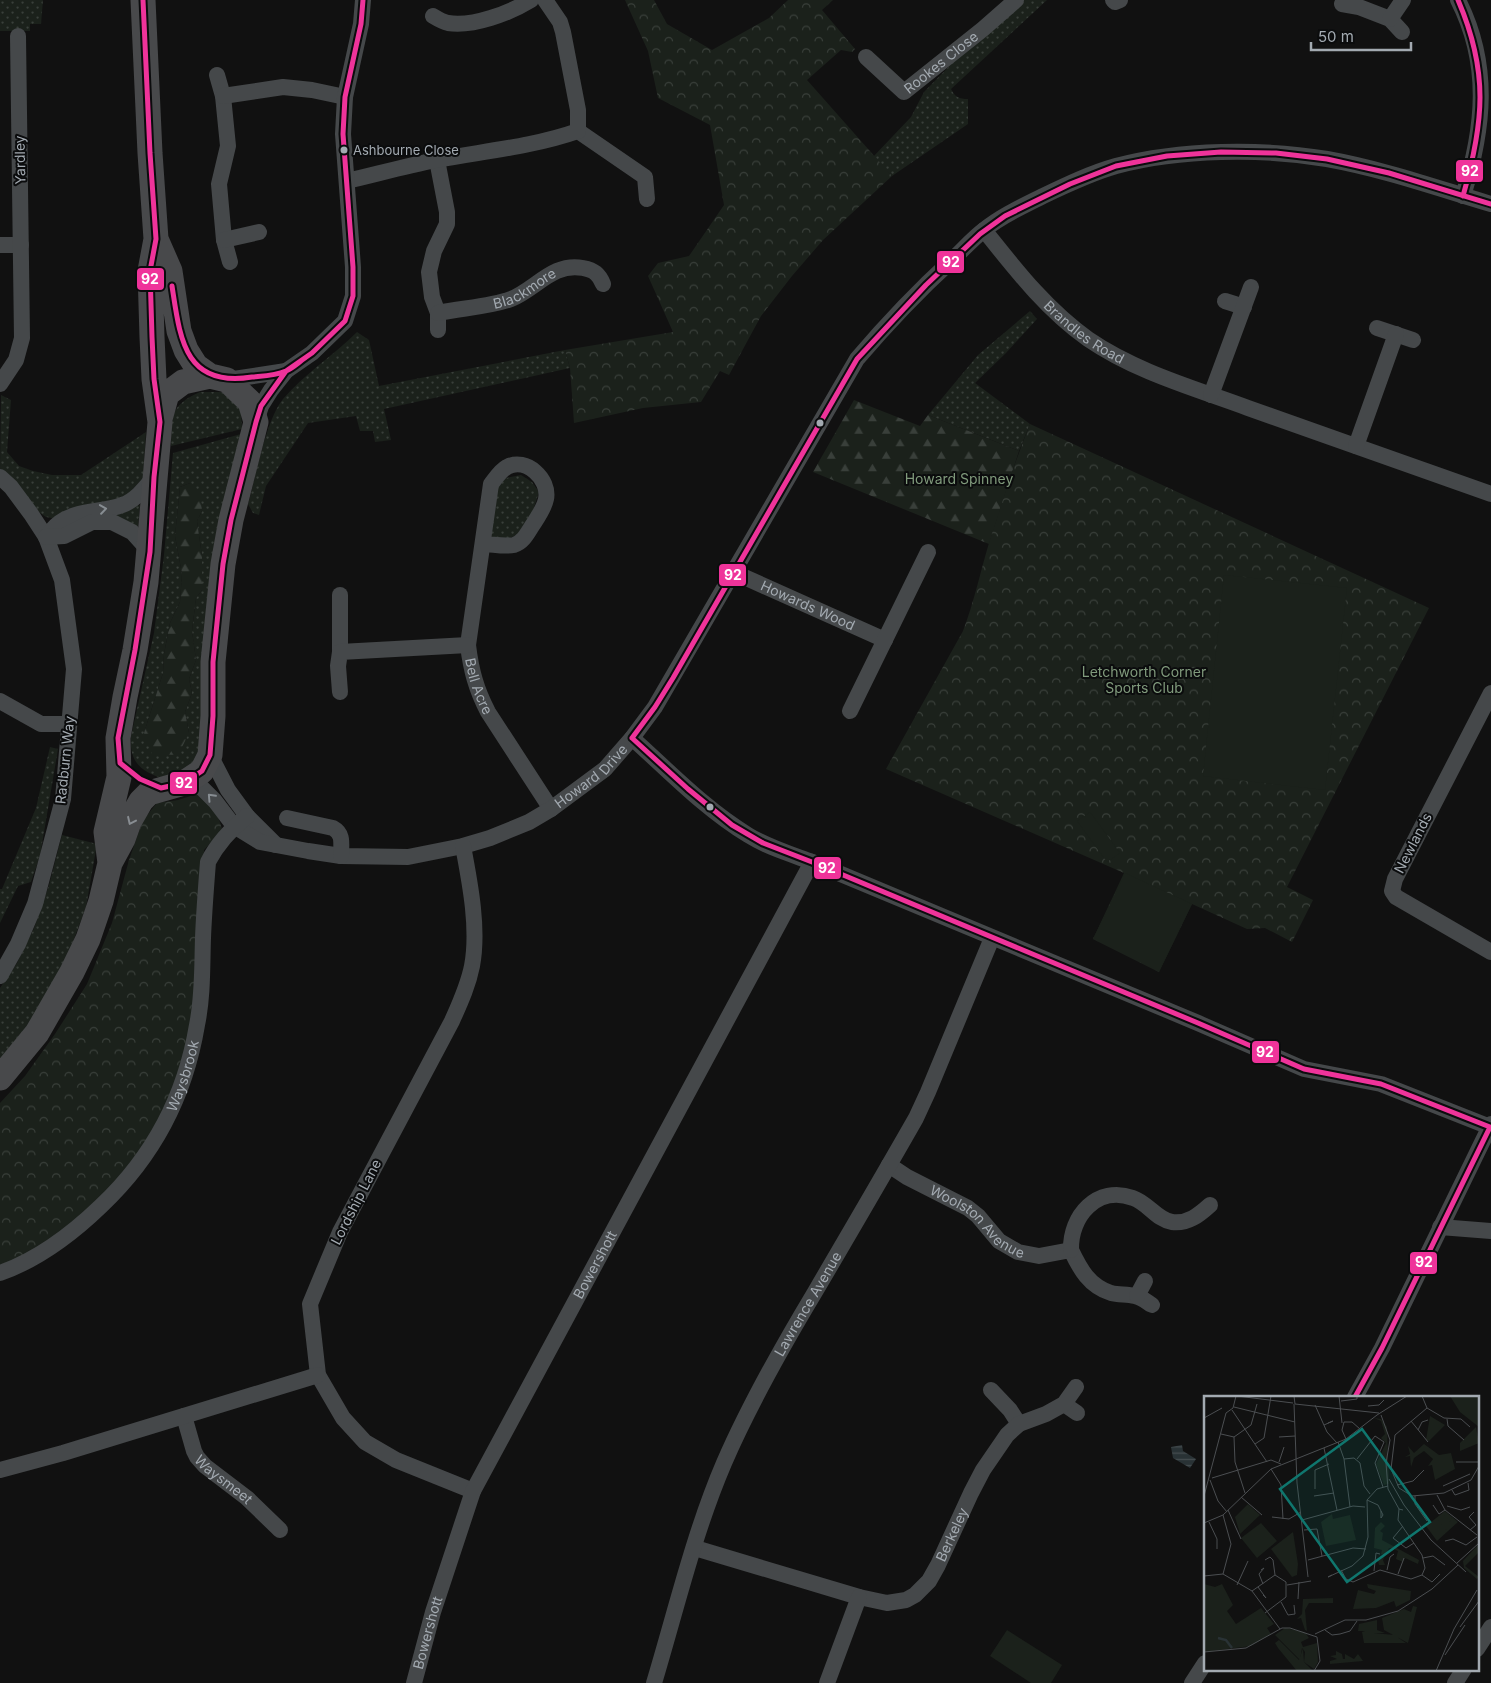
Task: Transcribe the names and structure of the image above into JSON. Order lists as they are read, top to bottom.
{
  "streets": {
    "street": [
      "Rookes Close",
      "Yardley",
      "Blackmore",
      "Brandles Road",
      "Howards Wood",
      "Bell Acre",
      "Radburn Way",
      "Howard Drive",
      "Newlands",
      "Waysbrook",
      "Lordship Lane",
      "Woolston Avenue",
      "Bowershott",
      "Lawrence Avenue",
      "Waysmeet",
      "Berkeley"
    ]
  },
  "crossings": [
    ["Brandles Road", "Howard Drive"],
    ["Howards Wood", "Howard Drive"],
    ["Bell Acre", "Howard Drive"],
    ["Howard Drive", "Waysbrook"],
    ["Howard Drive", "Lordship Lane"],
    ["Lordship Lane", "Bowershott"],
    ["Woolston Avenue", "Lawrence Avenue"],
    ["Lawrence Avenue", "Berkeley"]
  ],
  "parks": ["Howard Spinney", "Letchworth Corner Sports Club"],
  "places": ["Ashbourne Close"],
  "lines": ["transit line 92"],
  "scale_bar": "50 m"
}
